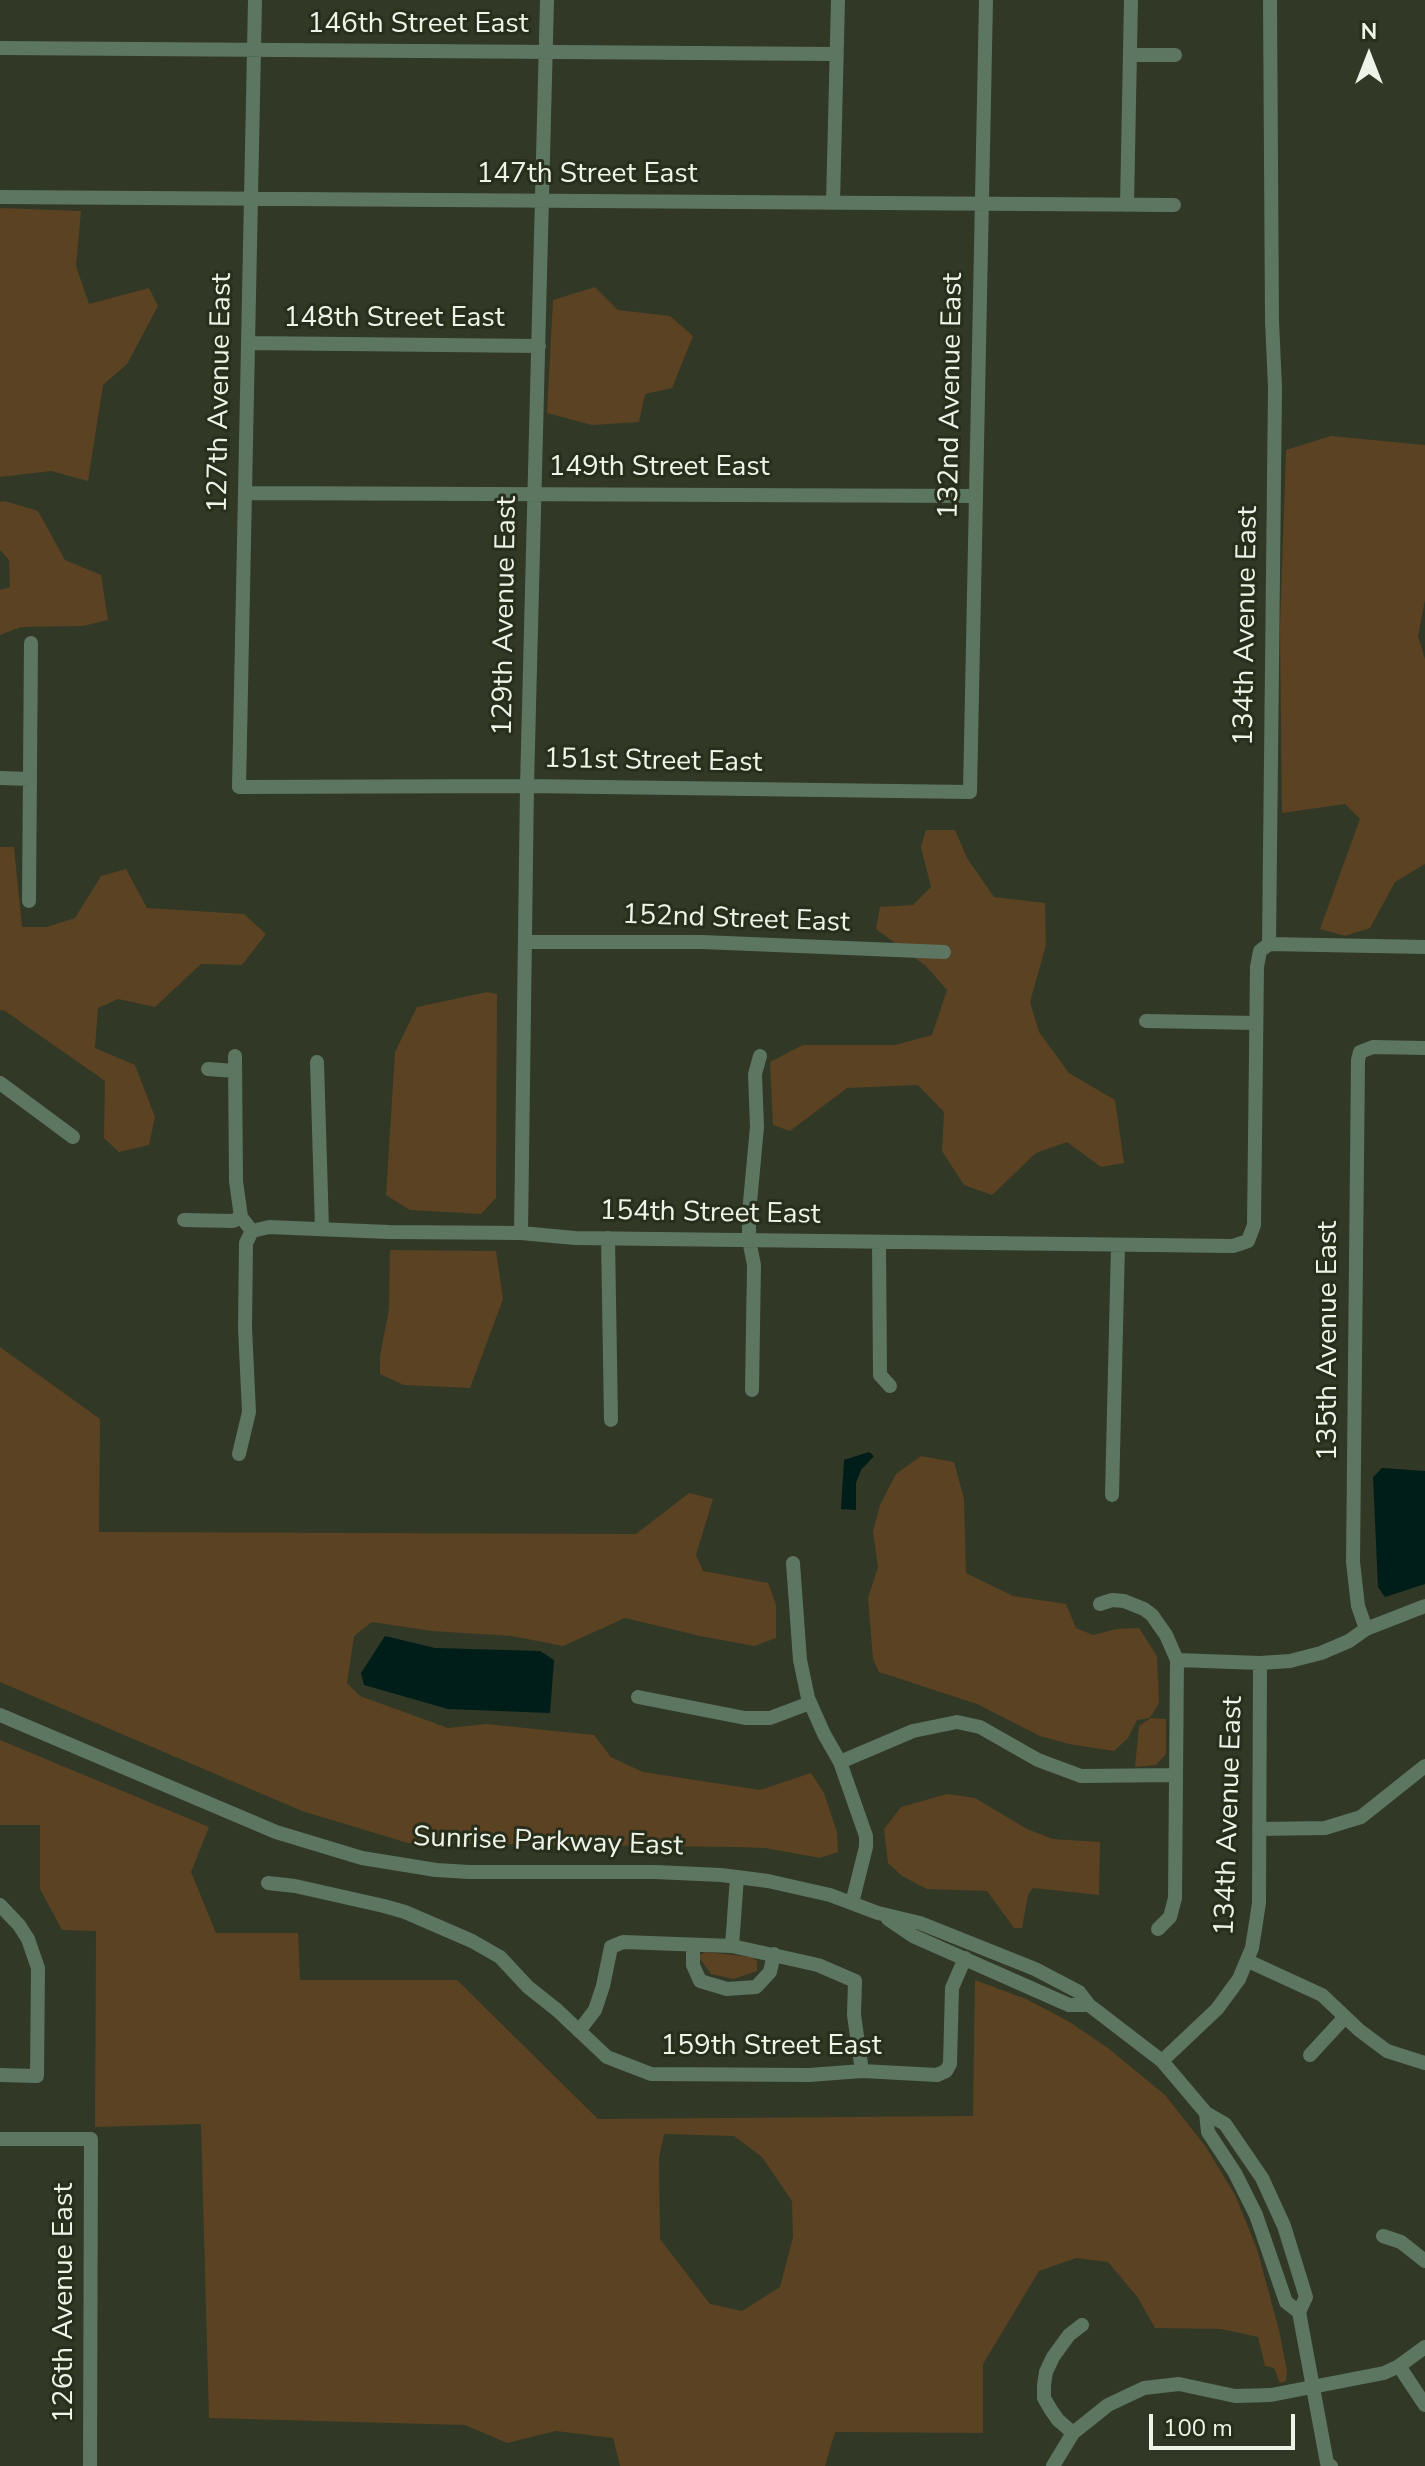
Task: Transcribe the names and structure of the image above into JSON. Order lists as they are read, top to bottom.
{
  "streets": {
    "street": [
      "146th Street East",
      "147th Street East",
      "148th Street East",
      "127th Avenue East",
      "132nd Avenue East",
      "149th Street East",
      "129th Avenue East",
      "134th Avenue East",
      "151st Street East",
      "152nd Street East",
      "154th Street East",
      "135th Avenue East",
      "Sunrise Parkway East",
      "159th Street East",
      "126th Avenue East"
    ]
  },
  "crossings": [
    ["146th Street East", "127th Avenue East"],
    ["146th Street East", "129th Avenue East"],
    ["147th Street East", "127th Avenue East"],
    ["147th Street East", "132nd Avenue East"],
    ["147th Street East", "129th Avenue East"],
    ["148th Street East", "127th Avenue East"],
    ["148th Street East", "129th Avenue East"],
    ["127th Avenue East", "149th Street East"],
    ["127th Avenue East", "151st Street East"],
    ["132nd Avenue East", "149th Street East"],
    ["132nd Avenue East", "151st Street East"],
    ["149th Street East", "129th Avenue East"],
    ["129th Avenue East", "151st Street East"],
    ["129th Avenue East", "152nd Street East"],
    ["129th Avenue East", "154th Street East"],
    ["134th Avenue East", "154th Street East"],
    ["134th Avenue East", "Sunrise Parkway East"],
    ["Sunrise Parkway East", "159th Street East"]
  ],
  "scale_bar": "100 m",
  "north": "top"
}
